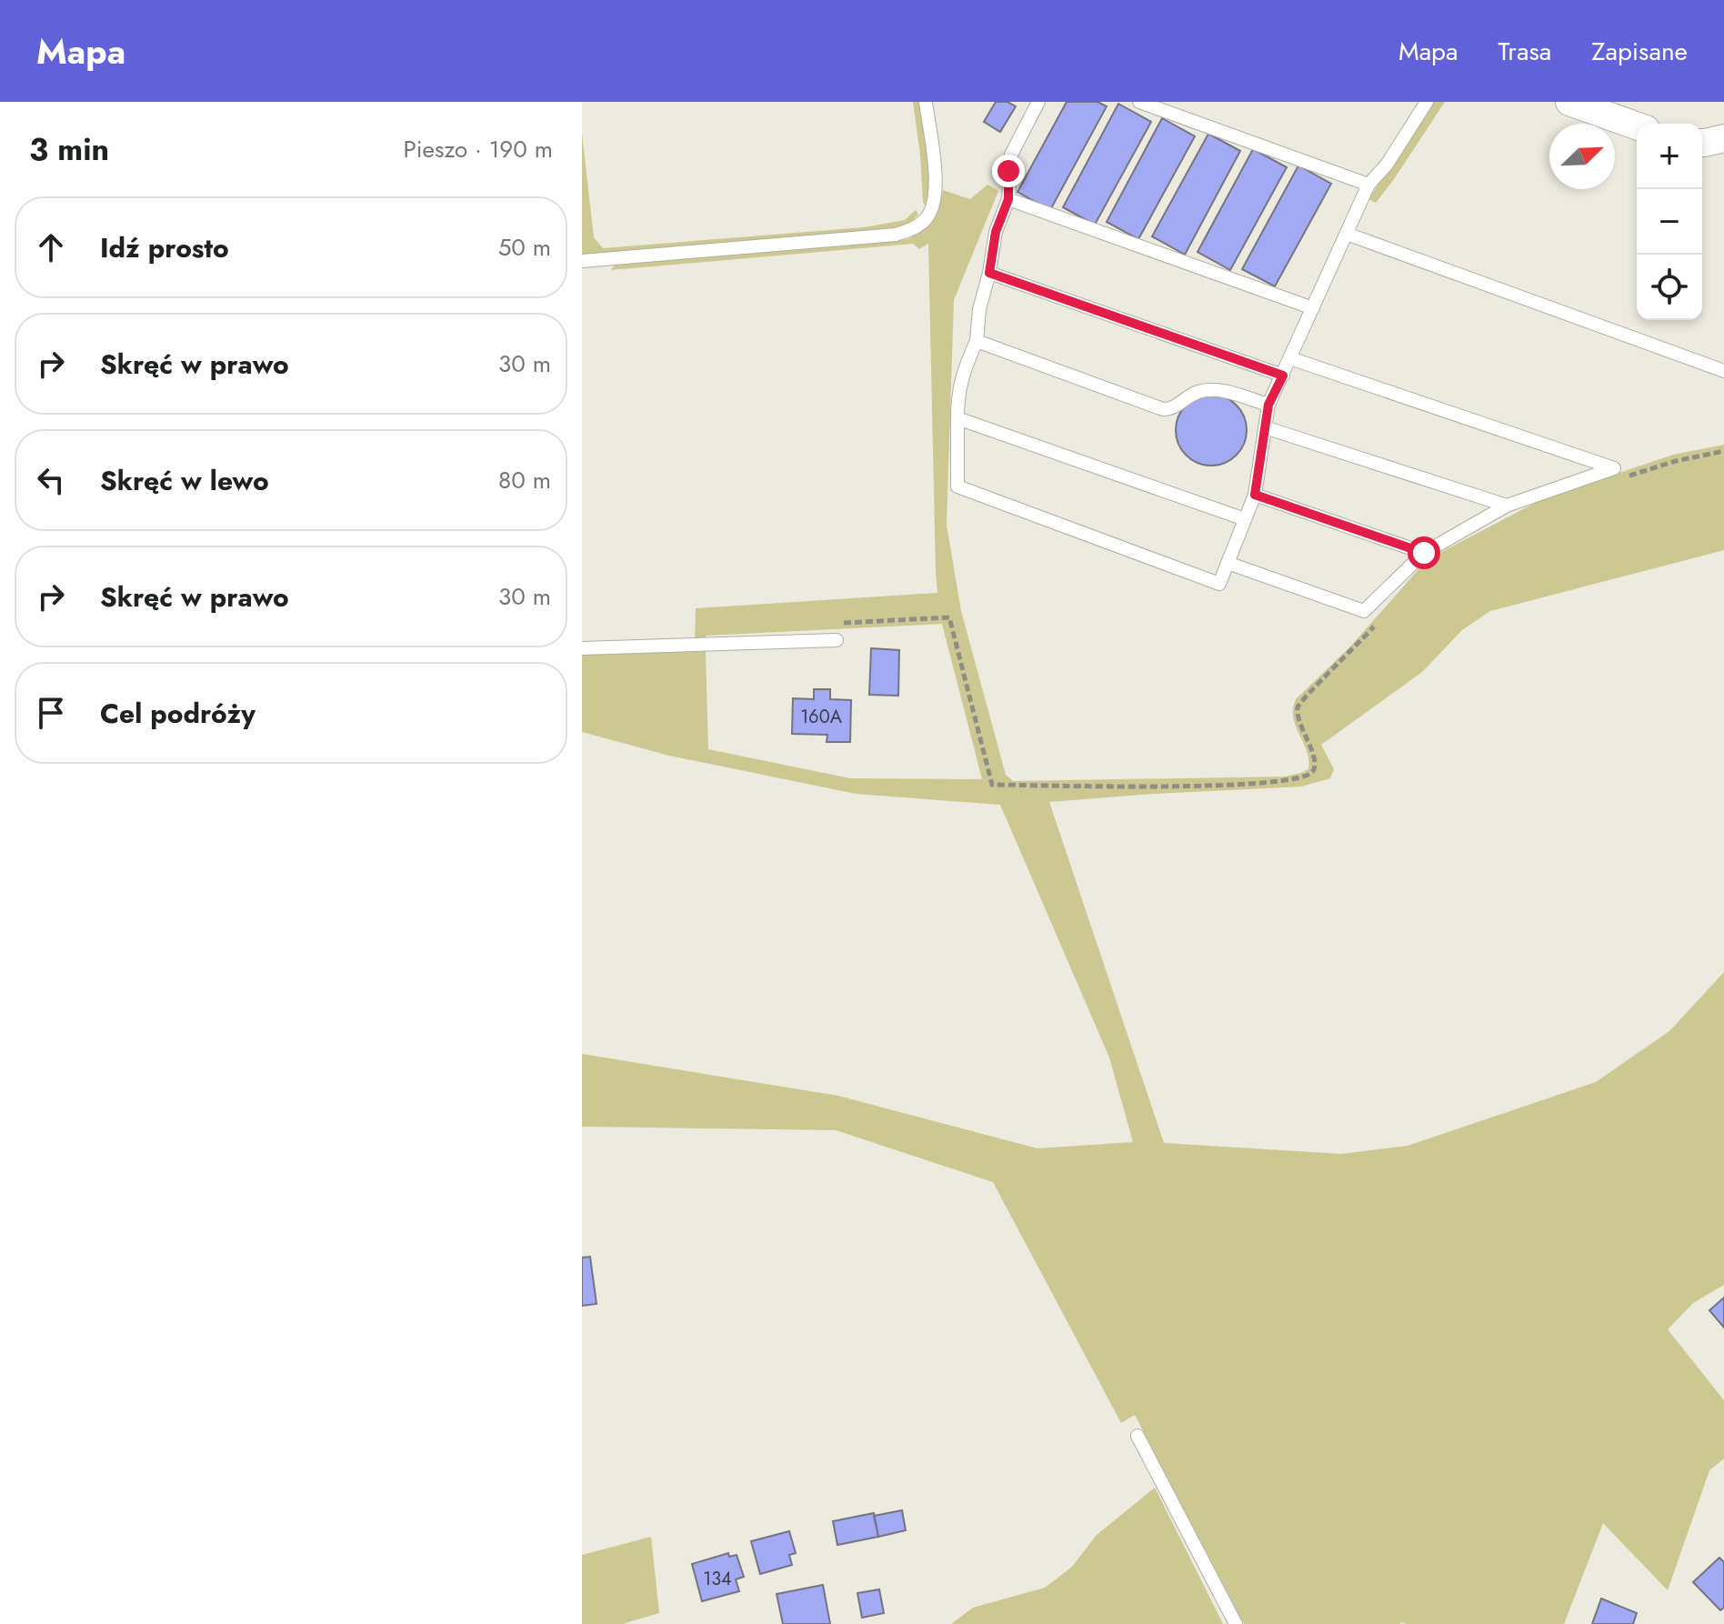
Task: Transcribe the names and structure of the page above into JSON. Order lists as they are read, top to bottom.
{
  "house_numbers": ["160A", "134"],
  "north": "top right",
  "page": {
    "header": "Mapa",
    "nav": ["Mapa", "Trasa", "Zapisane"],
    "heading": ["3 min", "Pieszo · 190 m"],
    "map_buttons": ["+", "−"],
    "list": [
      ["Idź prosto", "50 m"],
      ["Skręć w prawo", "30 m"],
      ["Skręć w lewo", "80 m"],
      ["Skręć w prawo", "30 m"],
      "Cel podróży"
    ]
  }
}
